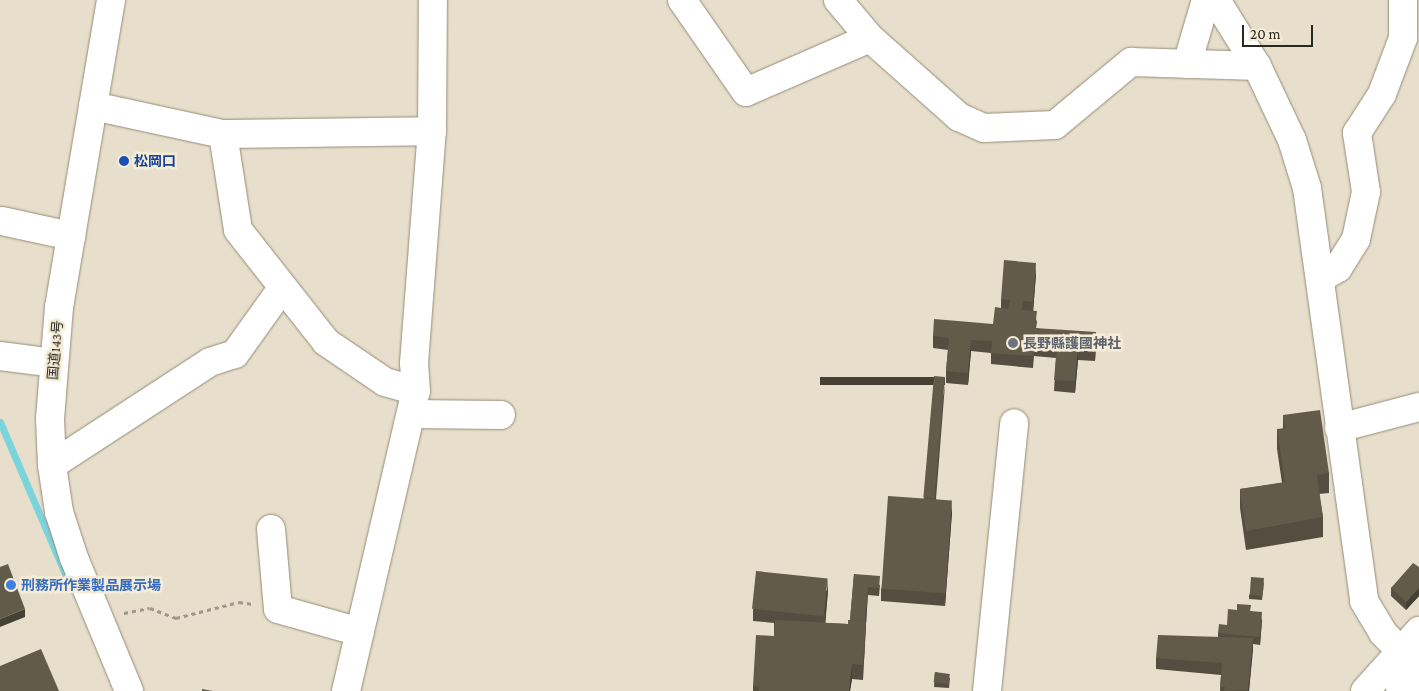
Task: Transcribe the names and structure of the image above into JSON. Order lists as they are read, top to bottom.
{
  "streets": {
    "main road": ["国道143号"]
  },
  "places": ["松岡口", "長野縣護國神社", "刑務所作業製品展示場"],
  "scale_bar": "20 m"
}
